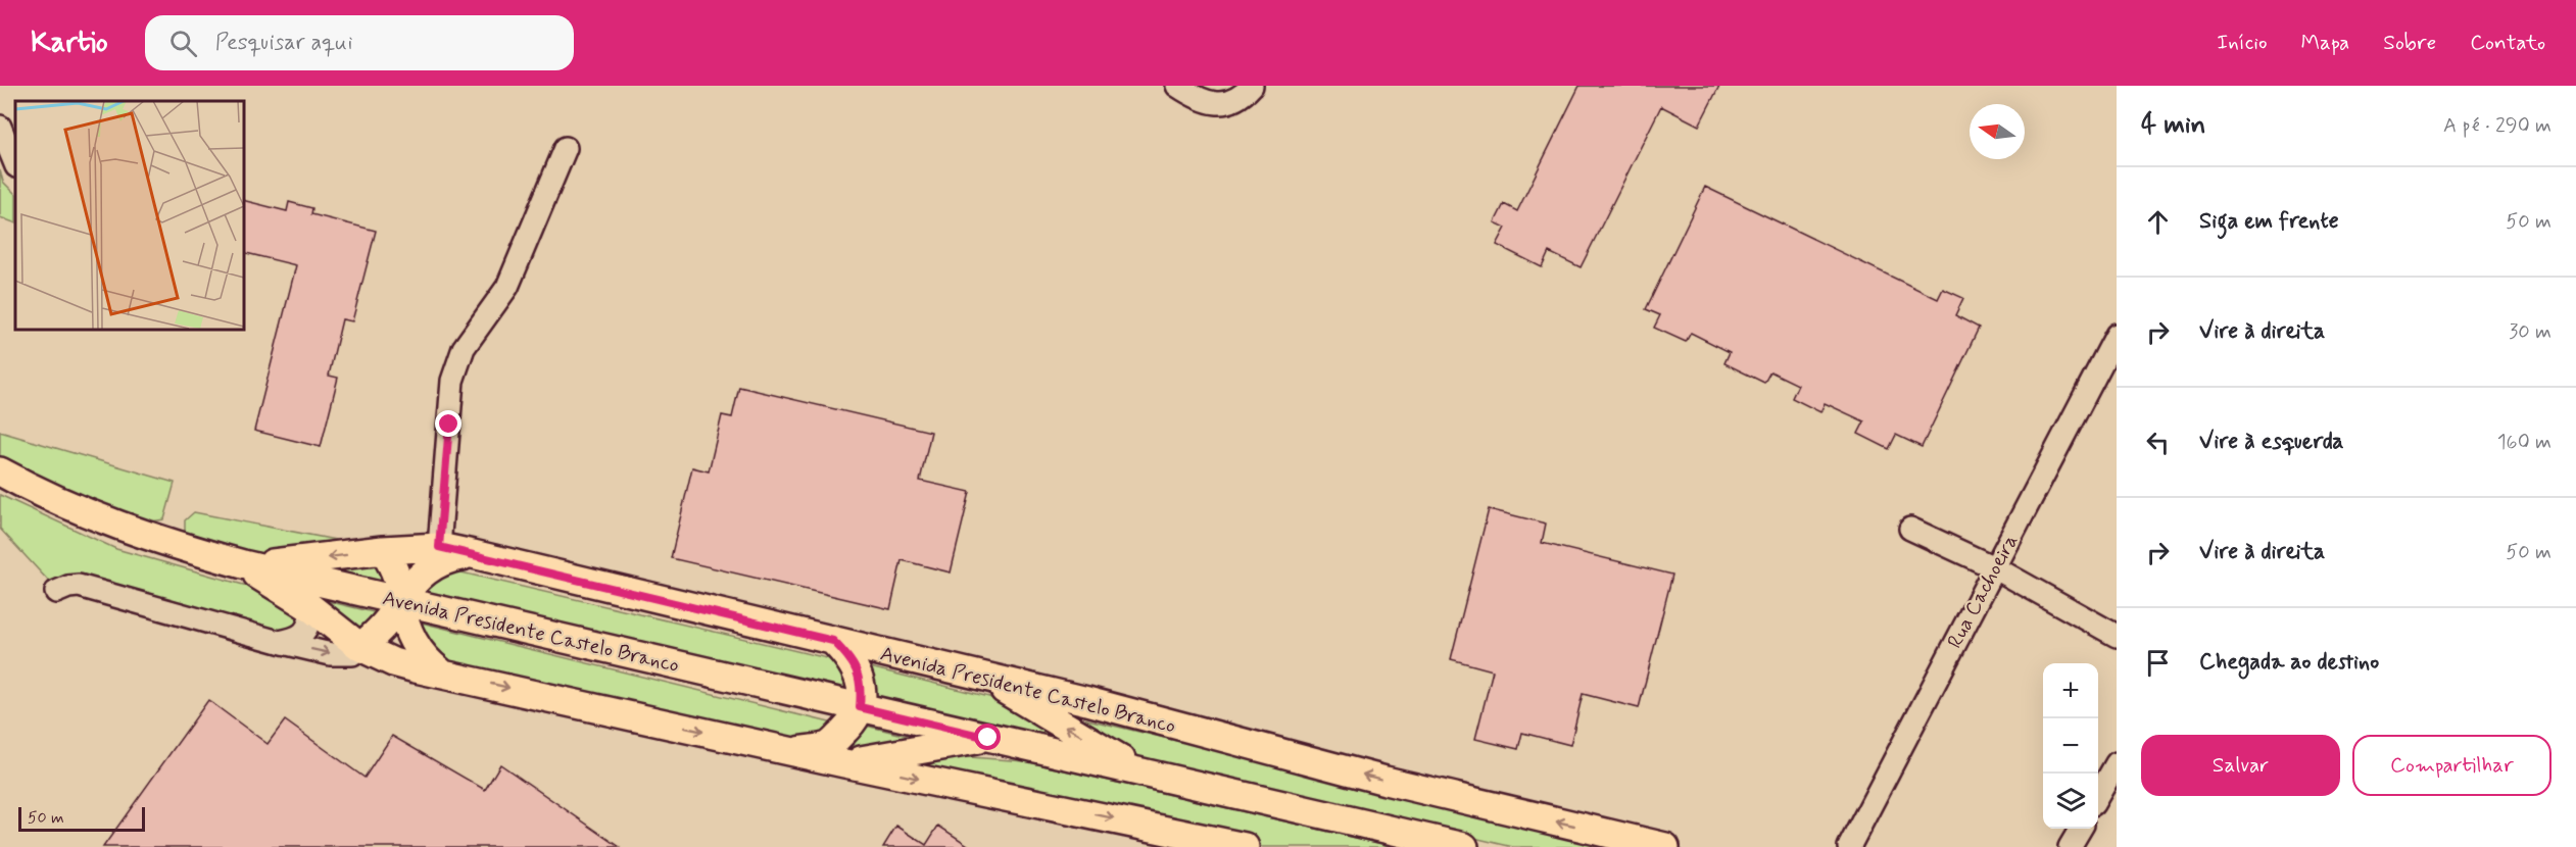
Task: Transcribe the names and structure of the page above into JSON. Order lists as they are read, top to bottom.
{
  "streets": {
    "main road": ["Avenida Presidente Castelo Branco"],
    "street": ["Rua Cachoeira"]
  },
  "scale_bar": "50 m",
  "north": "left",
  "page": {
    "header": "Kartio",
    "search": "Pesquisar aqui",
    "nav": [
      "Início",
      "Mapa",
      "Sobre",
      "Contato"
    ],
    "heading": ["4 min", "A pé · 290 m"],
    "list": [
      ["Siga em frente", "50 m"],
      ["Vire à direita", "30 m"],
      ["Vire à esquerda", "160 m"],
      ["Vire à direita", "50 m"],
      "Chegada ao destino"
    ],
    "map_buttons": ["+", "−"],
    "buttons": ["Salvar", "Compartilhar"],
    "scale": "50 m"
  }
}
